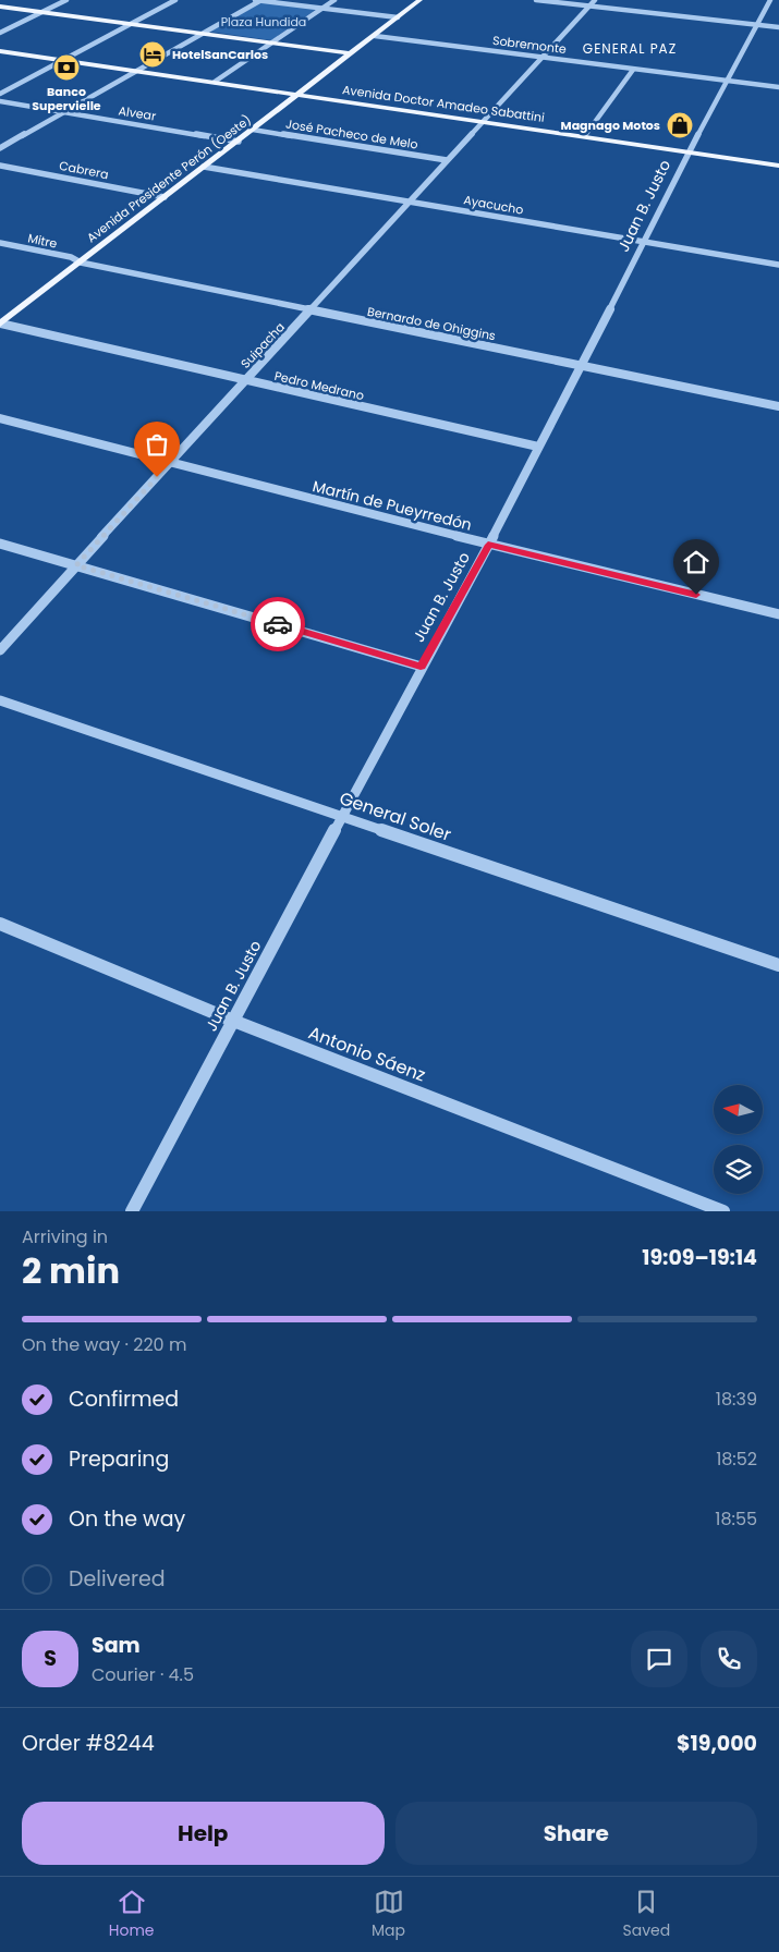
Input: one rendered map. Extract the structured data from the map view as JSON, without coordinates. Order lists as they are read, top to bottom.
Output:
{
  "streets": {
    "main road": ["Avenida Doctor Amadeo Sabattini", "Avenida Presidente Perón (Oeste)"],
    "street": [
      "Sobremonte",
      "Alvear",
      "José Pacheco de Melo",
      "Cabrera",
      "Ayacucho",
      "Juan B. Justo",
      "Mitre",
      "Bernardo de Ohiggins",
      "Suipacha",
      "Pedro Medrano",
      "Martín de Pueyrredón",
      "General Soler",
      "Antonio Sáenz"
    ]
  },
  "crossings": [
    ["Sobremonte", "Avenida Presidente Perón (Oeste)"],
    ["Sobremonte", "Juan B. Justo"],
    ["Sobremonte", "Suipacha"],
    ["Avenida Doctor Amadeo Sabattini", "Avenida Presidente Perón (Oeste)"],
    ["Avenida Doctor Amadeo Sabattini", "Juan B. Justo"],
    ["Avenida Doctor Amadeo Sabattini", "Suipacha"],
    ["Alvear", "Avenida Presidente Perón (Oeste)"],
    ["José Pacheco de Melo", "Avenida Presidente Perón (Oeste)"],
    ["José Pacheco de Melo", "Suipacha"],
    ["Cabrera", "Avenida Presidente Perón (Oeste)"],
    ["Avenida Presidente Perón (Oeste)", "Ayacucho"],
    ["Avenida Presidente Perón (Oeste)", "Mitre"],
    ["Avenida Presidente Perón (Oeste)", "Bernardo de Ohiggins"],
    ["Avenida Presidente Perón (Oeste)", "Pedro Medrano"],
    ["Ayacucho", "Juan B. Justo"],
    ["Ayacucho", "Suipacha"],
    ["Juan B. Justo", "Bernardo de Ohiggins"],
    ["Juan B. Justo", "Pedro Medrano"],
    ["Juan B. Justo", "Martín de Pueyrredón"],
    ["Juan B. Justo", "General Soler"],
    ["Juan B. Justo", "Antonio Sáenz"],
    ["Mitre", "Bernardo de Ohiggins"],
    ["Bernardo de Ohiggins", "Suipacha"],
    ["Suipacha", "Pedro Medrano"],
    ["Suipacha", "Martín de Pueyrredón"]
  ],
  "districts": ["GENERAL PAZ"],
  "parks": ["Plaza Hundida"],
  "places": {
    "hotel": ["HotelSanCarlos"],
    "bank": ["Banco Supervielle"],
    "shop": ["Magnago Motos"]
  },
  "north": "left",
  "page": {
    "heading": ["2 min", "Arriving in", "19:09–19:14"],
    "panel": [
      "Sam",
      "Courier · 4.5",
      "Order #8244",
      "$19,000"
    ],
    "bar": "On the way · 220 m",
    "list": [
      ["Confirmed", "18:39"],
      ["Preparing", "18:52"],
      ["On the way", "18:55"],
      "Delivered"
    ],
    "round": "S",
    "buttons": ["Help", "Share"],
    "tabs": ["Home", "Map", "Saved"]
  }
}
